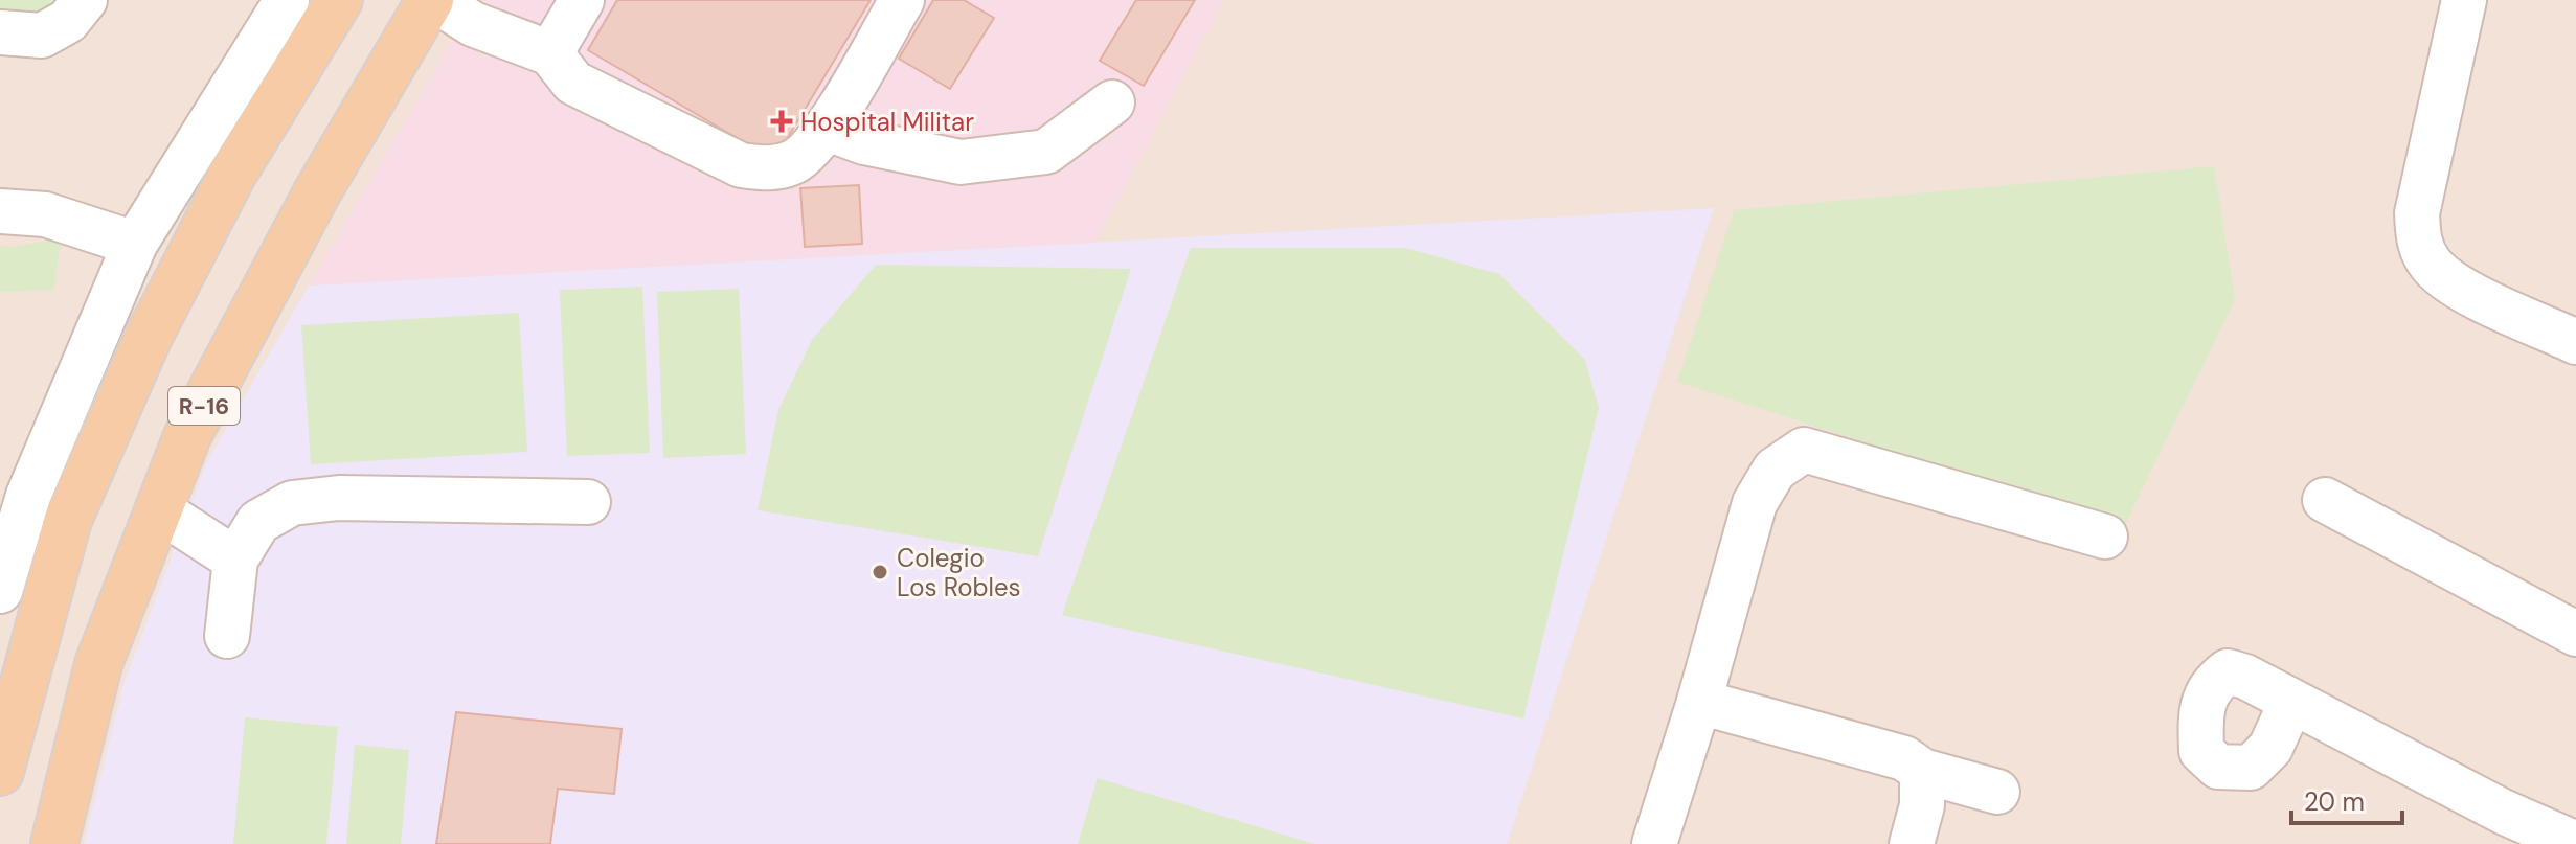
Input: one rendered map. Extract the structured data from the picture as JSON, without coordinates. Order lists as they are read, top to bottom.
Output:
{
  "streets": {
    "main road": ["R-16"]
  },
  "places": {
    "health": ["Hospital Militar"],
    "other": ["Colegio Los Robles"]
  },
  "scale_bar": "20 m"
}
